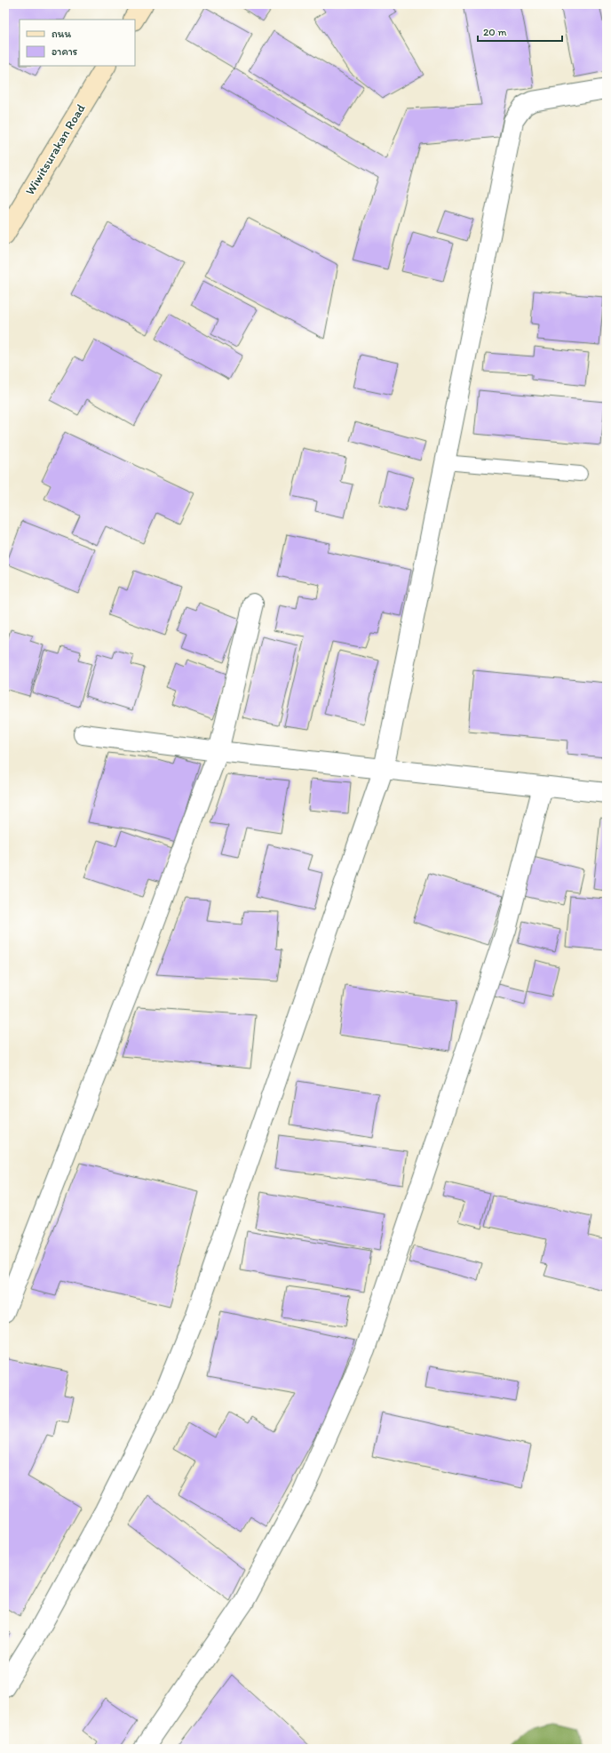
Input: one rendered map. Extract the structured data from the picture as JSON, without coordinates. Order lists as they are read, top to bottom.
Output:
{
  "streets": {
    "main road": ["Wiwitsurakan Road"]
  },
  "legend": ["ถนน", "อาคาร"],
  "scale_bar": "20 m"
}
